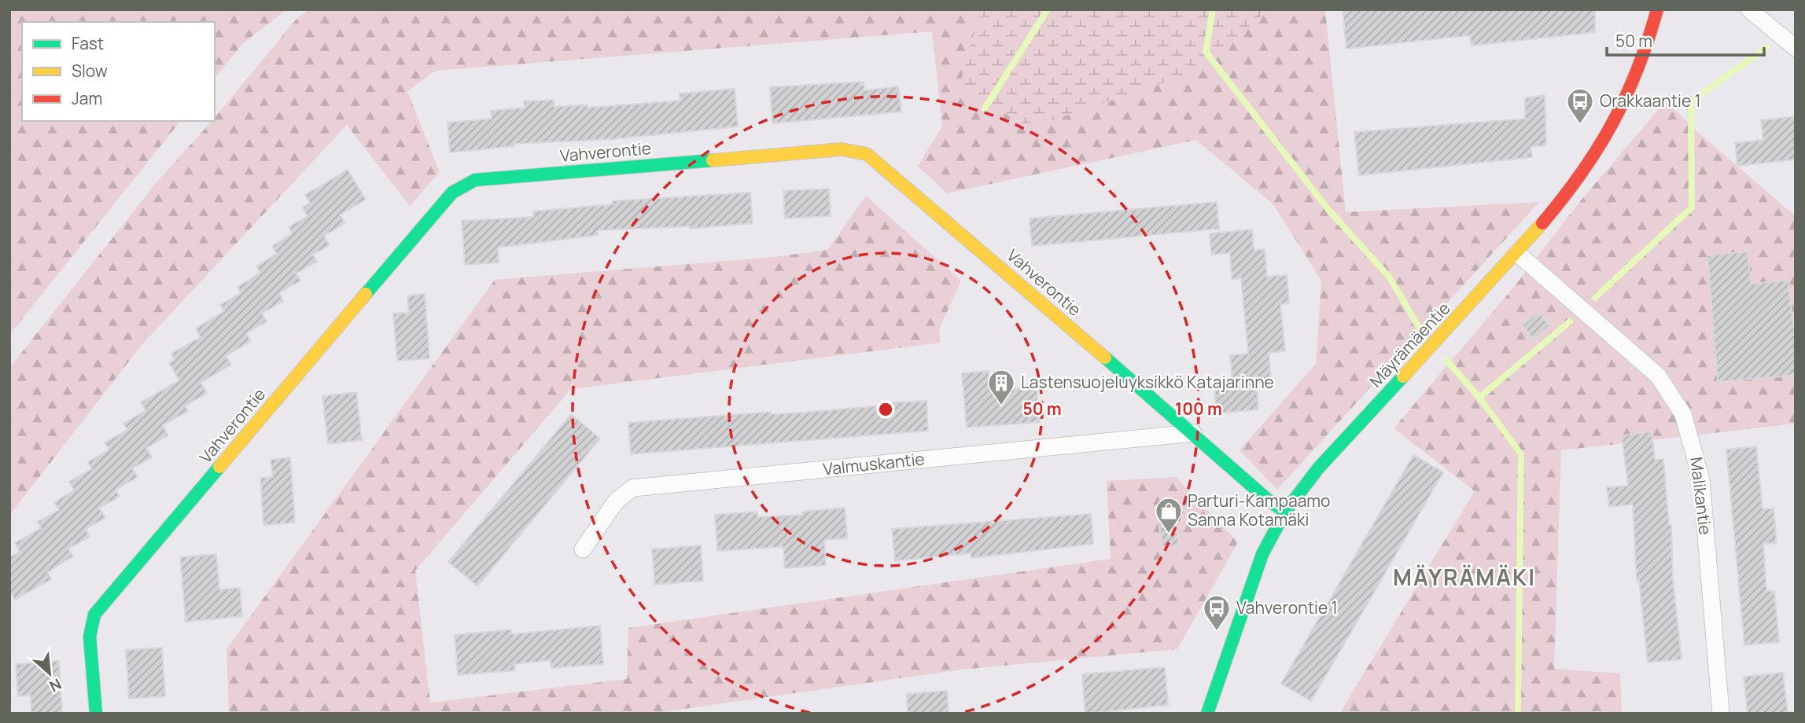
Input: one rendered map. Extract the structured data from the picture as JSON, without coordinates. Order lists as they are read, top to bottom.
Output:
{
  "streets": {
    "street": [
      "Vahverontie",
      "Mäyrämäentie",
      "Valmuskantie",
      "Malikantie"
    ]
  },
  "crossings": [
    ["Vahverontie", "Mäyrämäentie"],
    ["Vahverontie", "Valmuskantie"],
    ["Mäyrämäentie", "Malikantie"]
  ],
  "districts": ["MÄYRÄMÄKI"],
  "places": {
    "bus stop": ["Orakkaantie 1", "Vahverontie 1"],
    "building": ["Lastensuojeluyksikkö Katajarinne"],
    "shop": ["Parturi-Kampaamo Sanna Kotamäki"]
  },
  "legend": ["Fast", "Slow", "Jam"],
  "scale_bar": "50 m",
  "north": "bottom right",
  "rings": ["50 m", "100 m"]
}
